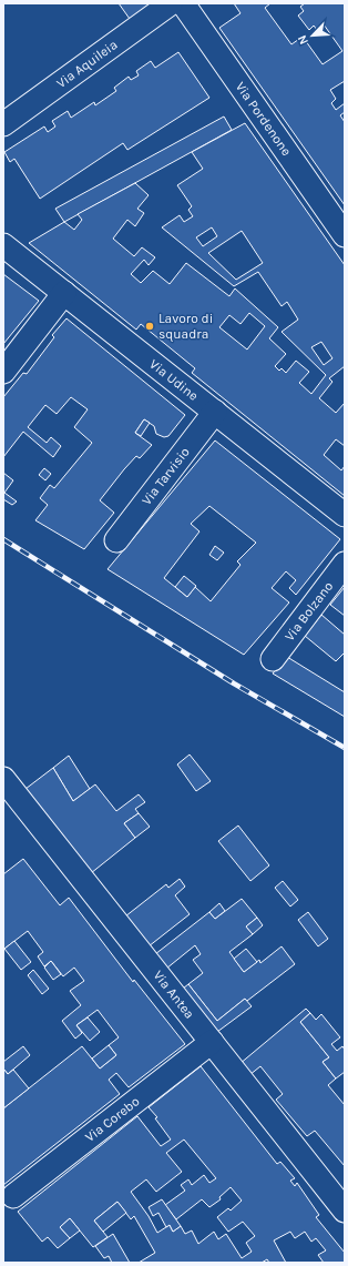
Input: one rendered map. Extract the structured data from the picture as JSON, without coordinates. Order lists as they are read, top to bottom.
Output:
{
  "streets": {
    "street": [
      "Via Aquileia",
      "Via Pordenone",
      "Via Udine",
      "Via Tarvisio",
      "Via Bolzano",
      "Via Antea",
      "Via Corebo"
    ]
  },
  "crossings": [
    ["Via Udine", "Via Tarvisio"],
    ["Via Antea", "Via Corebo"]
  ],
  "places": ["Lavoro di squadra"],
  "north": "bottom left"
}
